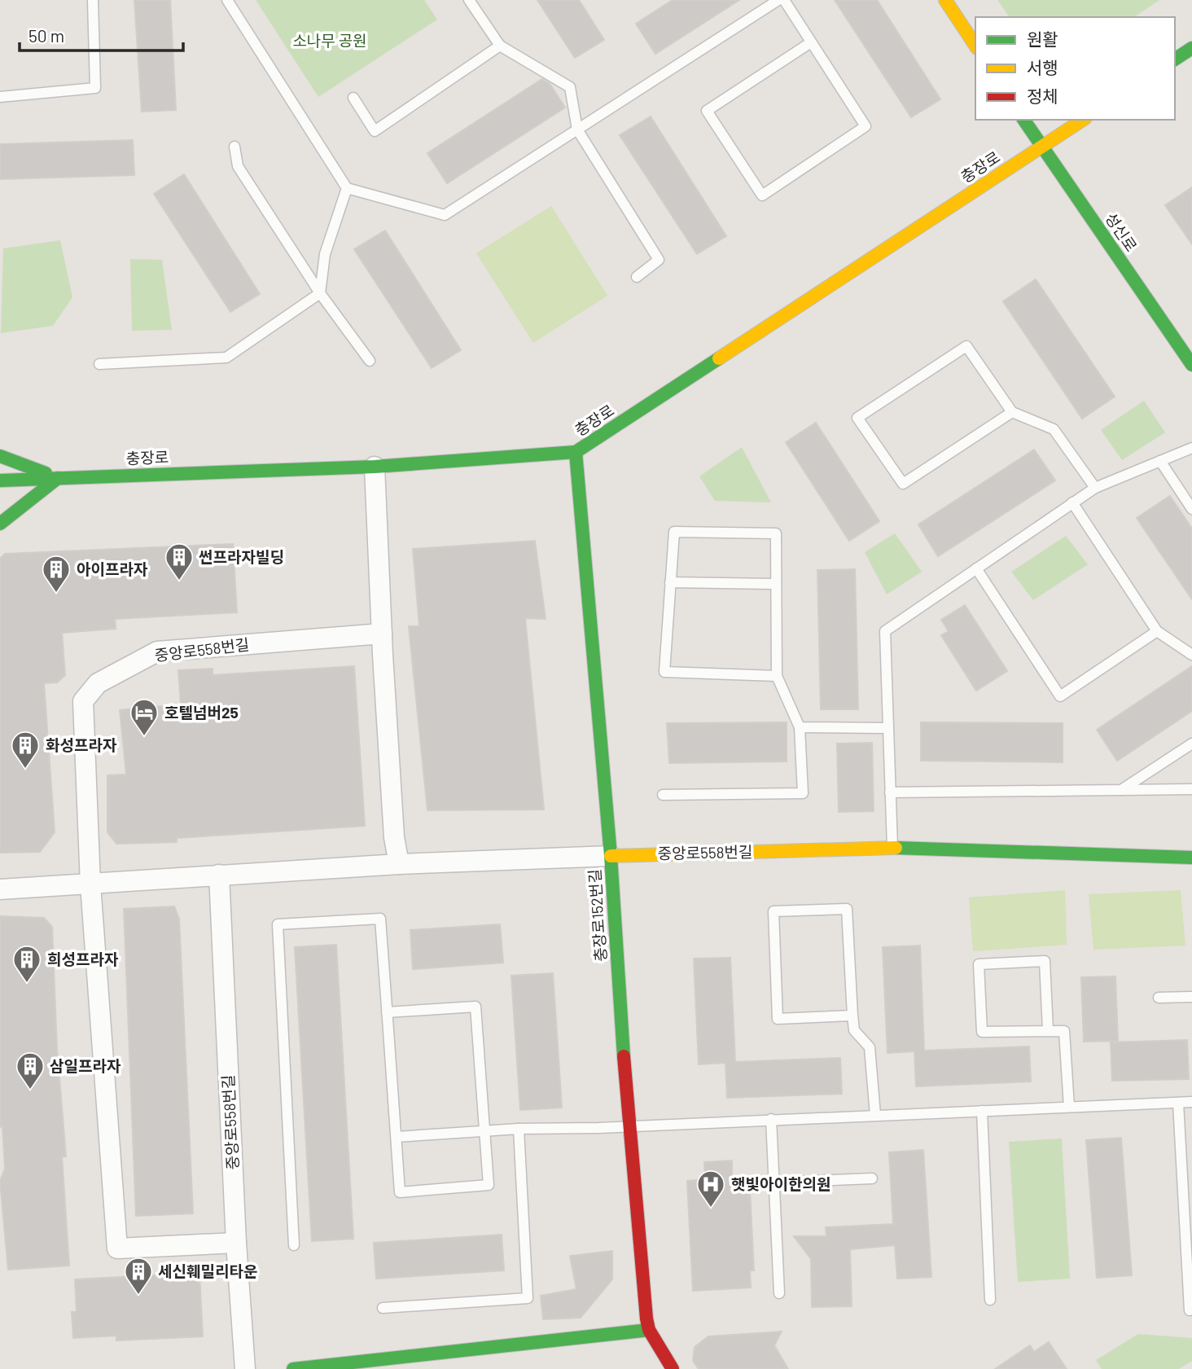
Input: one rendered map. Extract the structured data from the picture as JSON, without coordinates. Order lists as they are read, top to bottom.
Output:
{
  "streets": {
    "street": [
      "충장로",
      "성신로",
      "중앙로558번길",
      "충장로152번길"
    ]
  },
  "crossings": [
    ["충장로", "성신로"],
    ["충장로", "충장로152번길"],
    ["중앙로558번길", "충장로152번길"]
  ],
  "parks": ["소나무 공원"],
  "places": {
    "building": [
      "썬프라자빌딩",
      "아이프라자",
      "화성프라자",
      "희성프라자",
      "삼일프라자",
      "세신훼밀리타운"
    ],
    "hotel": ["호텔넘버25"],
    "hospital": ["햇빛아이한의원"]
  },
  "legend": ["원활", "서행", "정체"],
  "scale_bar": "50 m"
}
